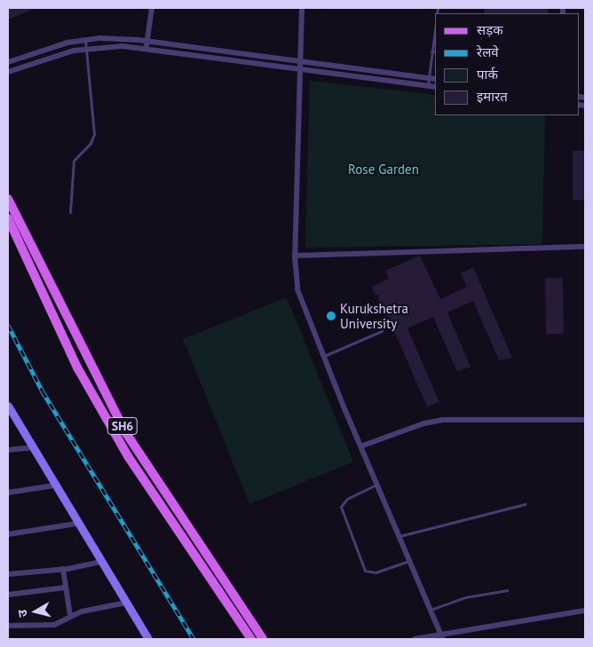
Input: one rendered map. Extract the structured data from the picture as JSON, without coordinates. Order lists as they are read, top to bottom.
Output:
{
  "streets": {
    "main road": ["SH6"]
  },
  "parks": ["Rose Garden"],
  "places": ["Kurukshetra University"],
  "legend": [
    "सड़क",
    "रेलवे",
    "पार्क",
    "इमारत"
  ],
  "north": "left"
}
